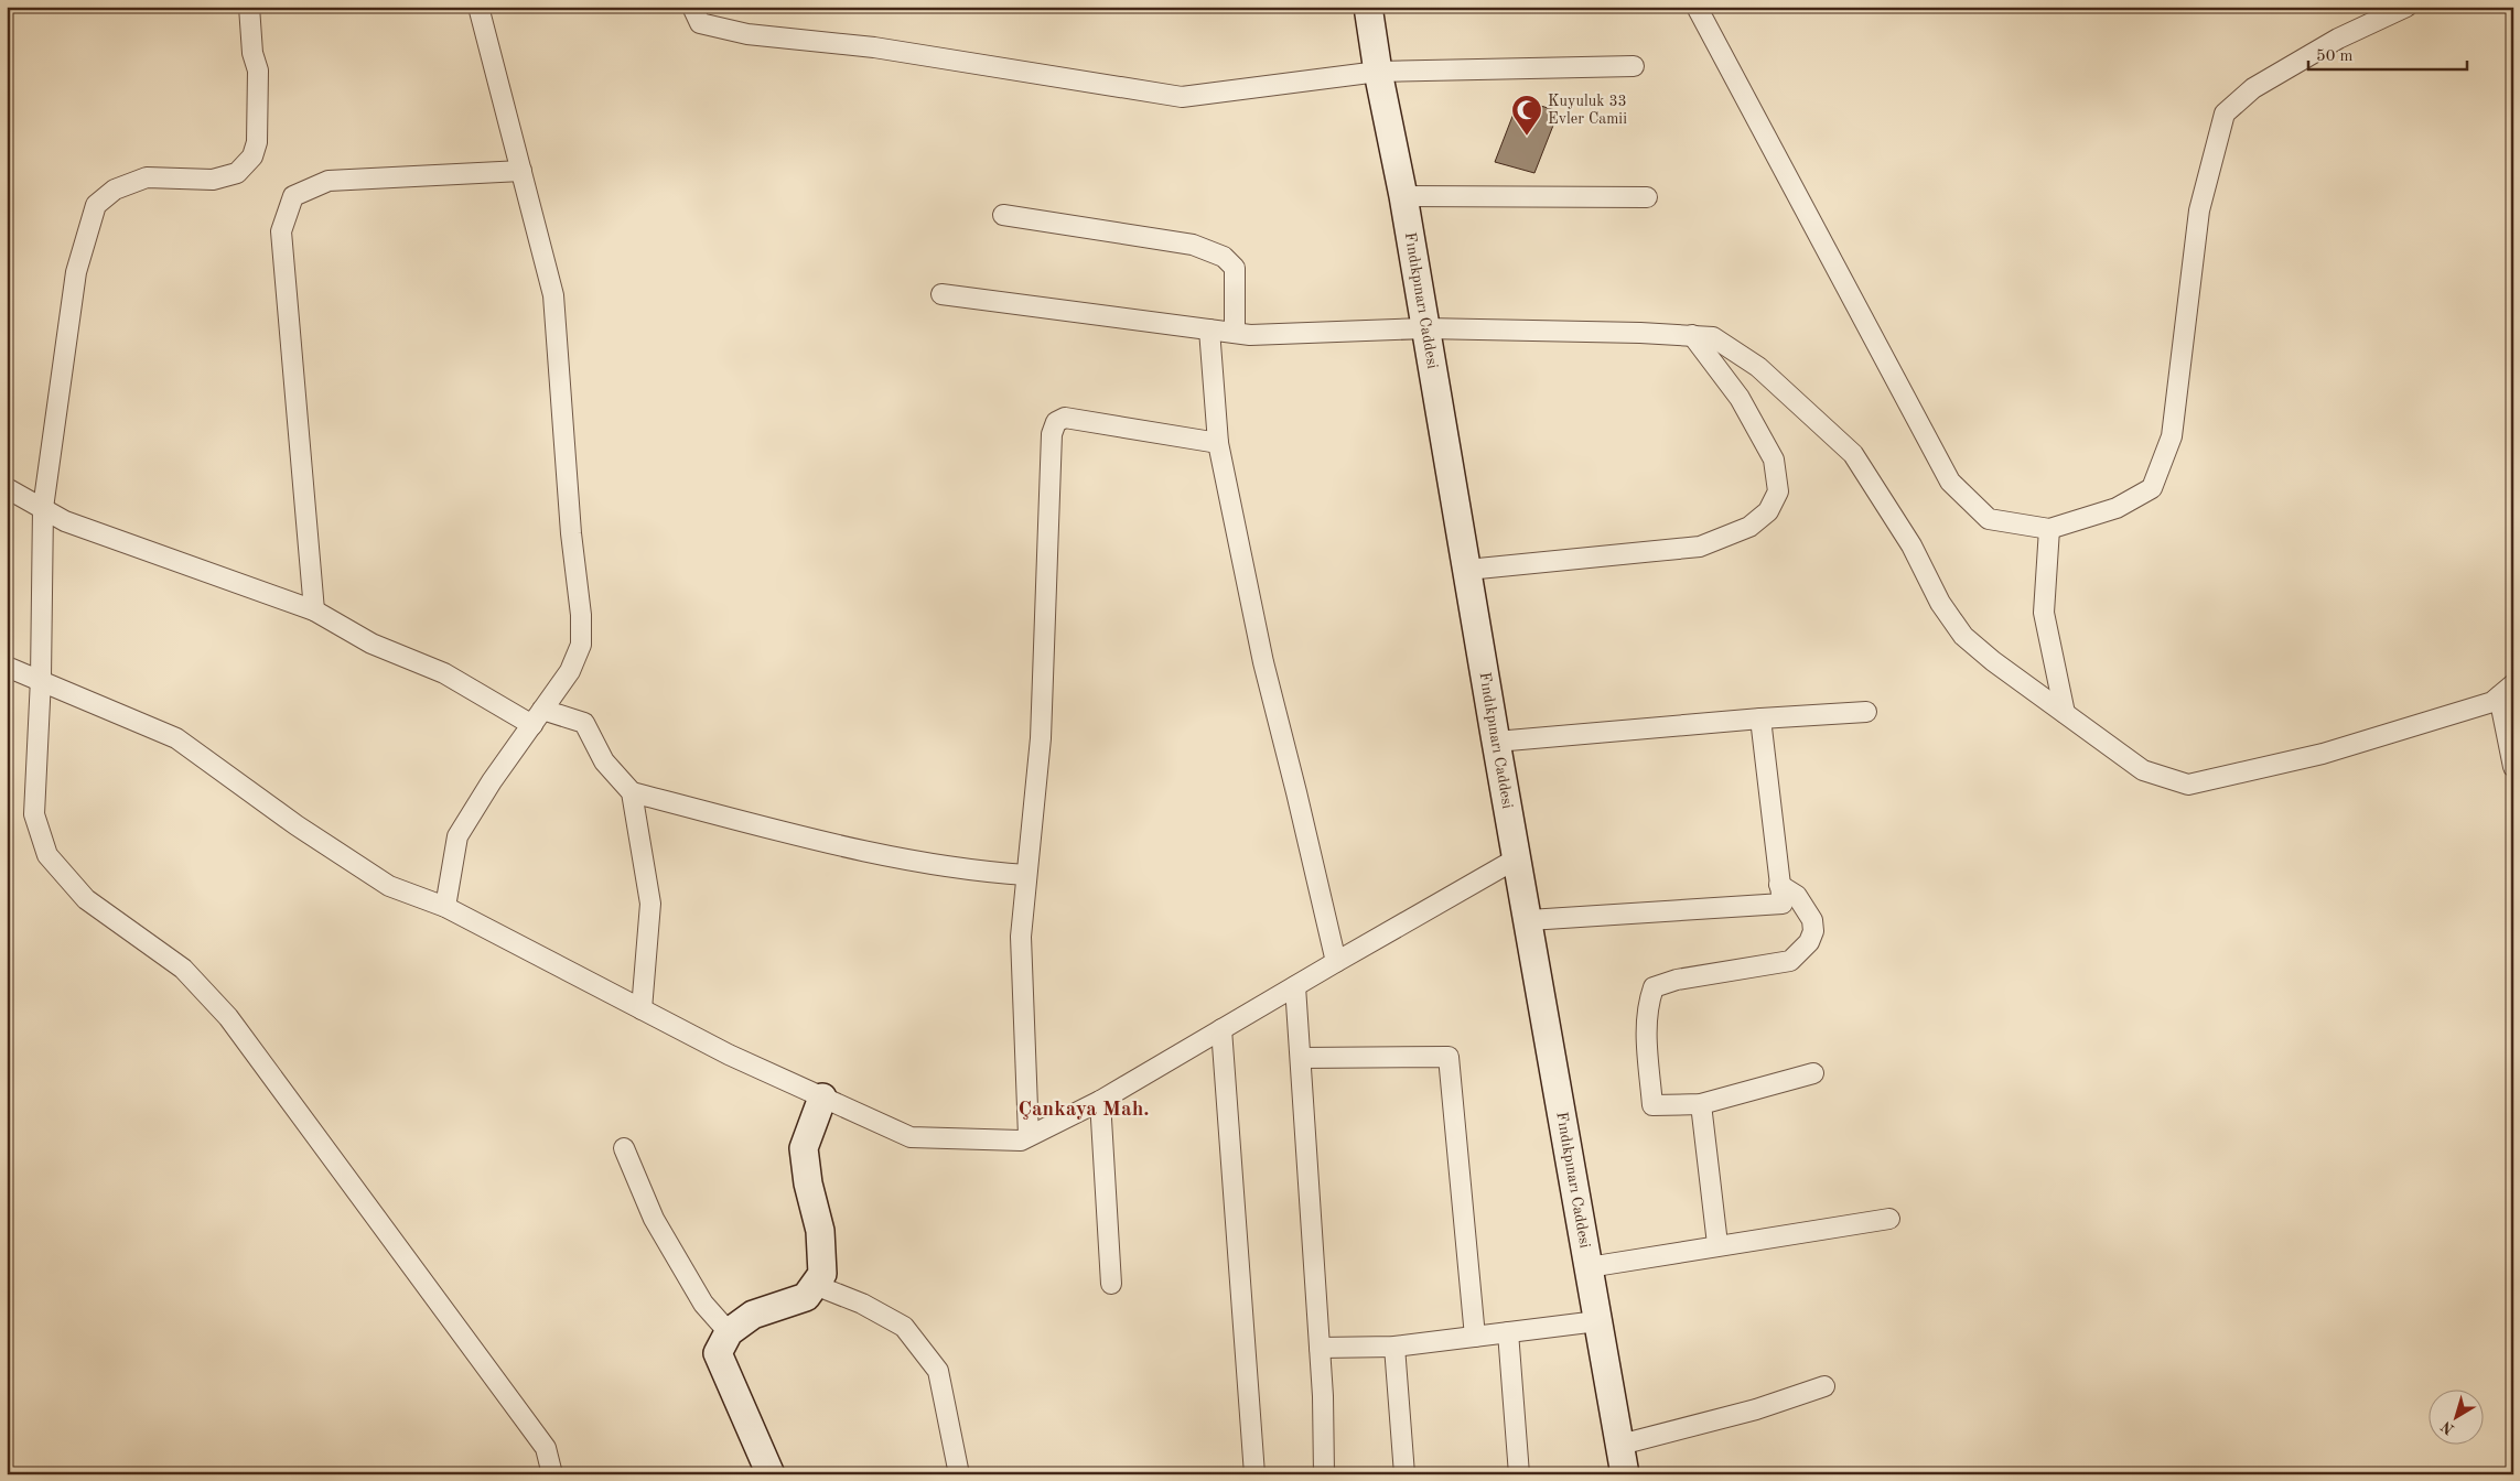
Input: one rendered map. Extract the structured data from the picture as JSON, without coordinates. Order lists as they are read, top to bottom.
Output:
{
  "streets": {
    "main road": ["Fındıkpınarı Caddesi"]
  },
  "districts": ["Çankaya Mah."],
  "places": {
    "mosque": ["Kuyuluk 33 Evler Camii"]
  },
  "scale_bar": "50 m",
  "north": "bottom left"
}
